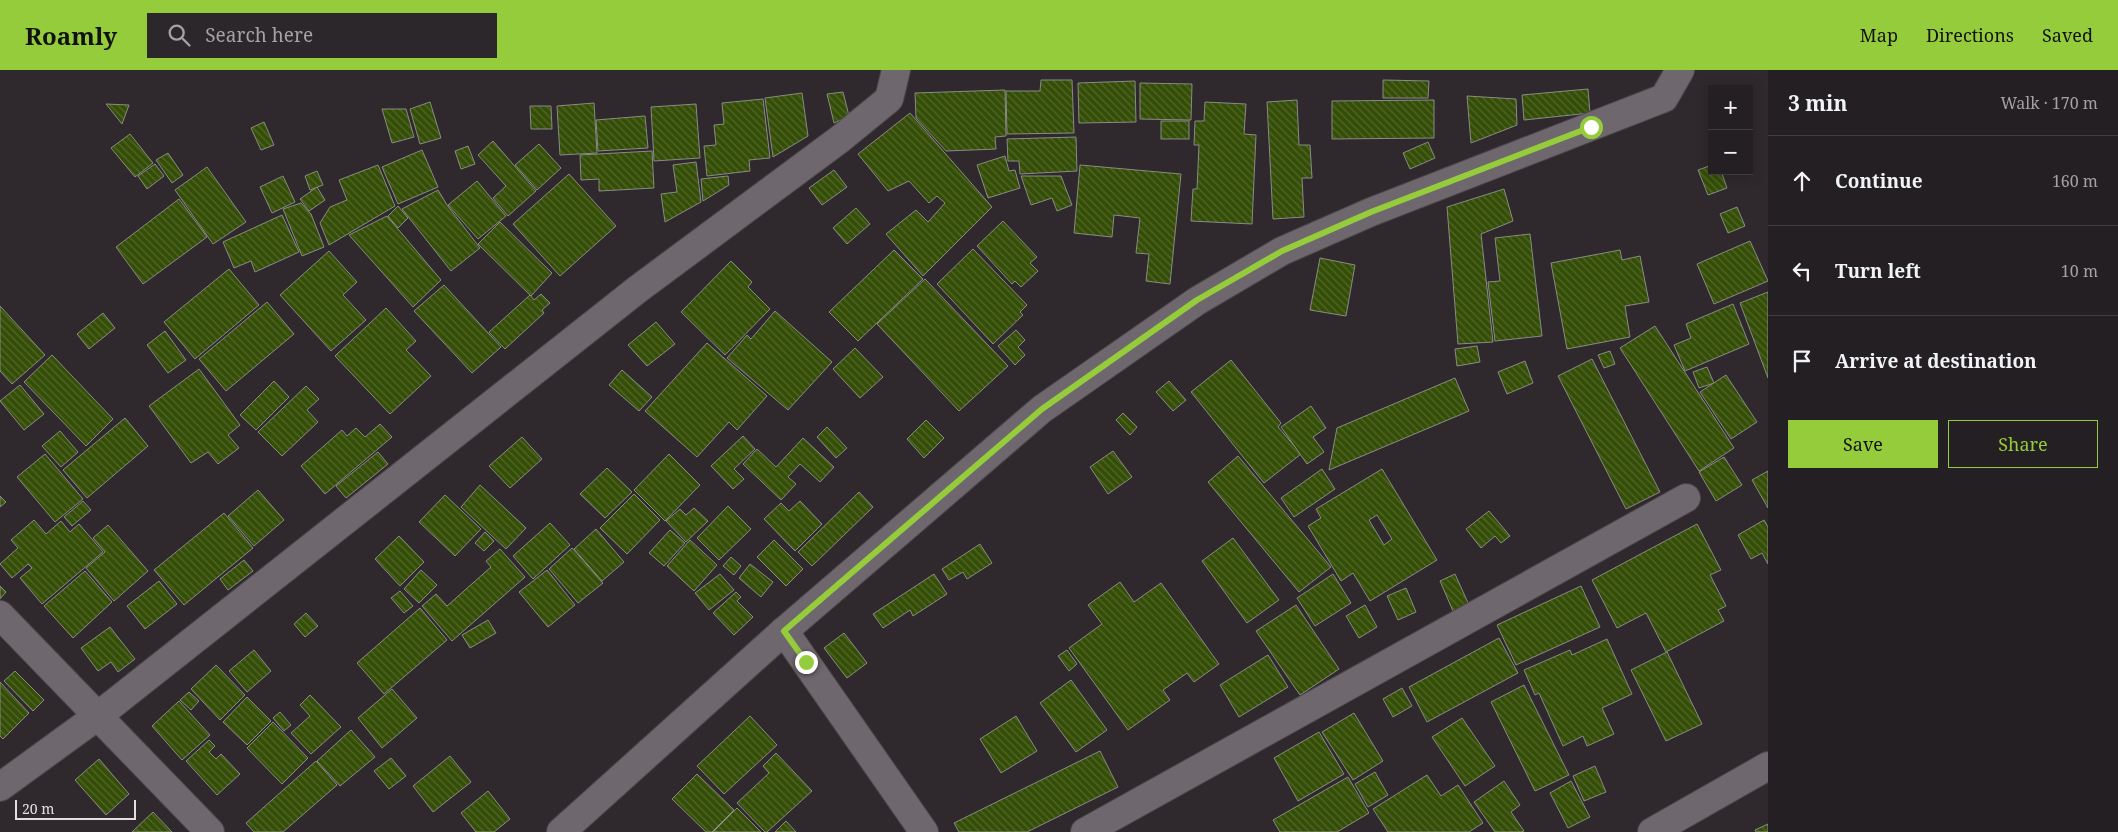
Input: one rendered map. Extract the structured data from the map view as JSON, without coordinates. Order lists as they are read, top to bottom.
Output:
{
  "scale_bar": "20 m",
  "page": {
    "header": "Roamly",
    "search": "Search here",
    "nav": ["Map", "Directions", "Saved"],
    "heading": ["3 min", "Walk · 170 m"],
    "map_buttons": ["+", "−"],
    "list": [
      ["Continue", "160 m"],
      ["Turn left", "10 m"],
      "Arrive at destination"
    ],
    "buttons": ["Save", "Share"],
    "scale": "20 m"
  }
}
